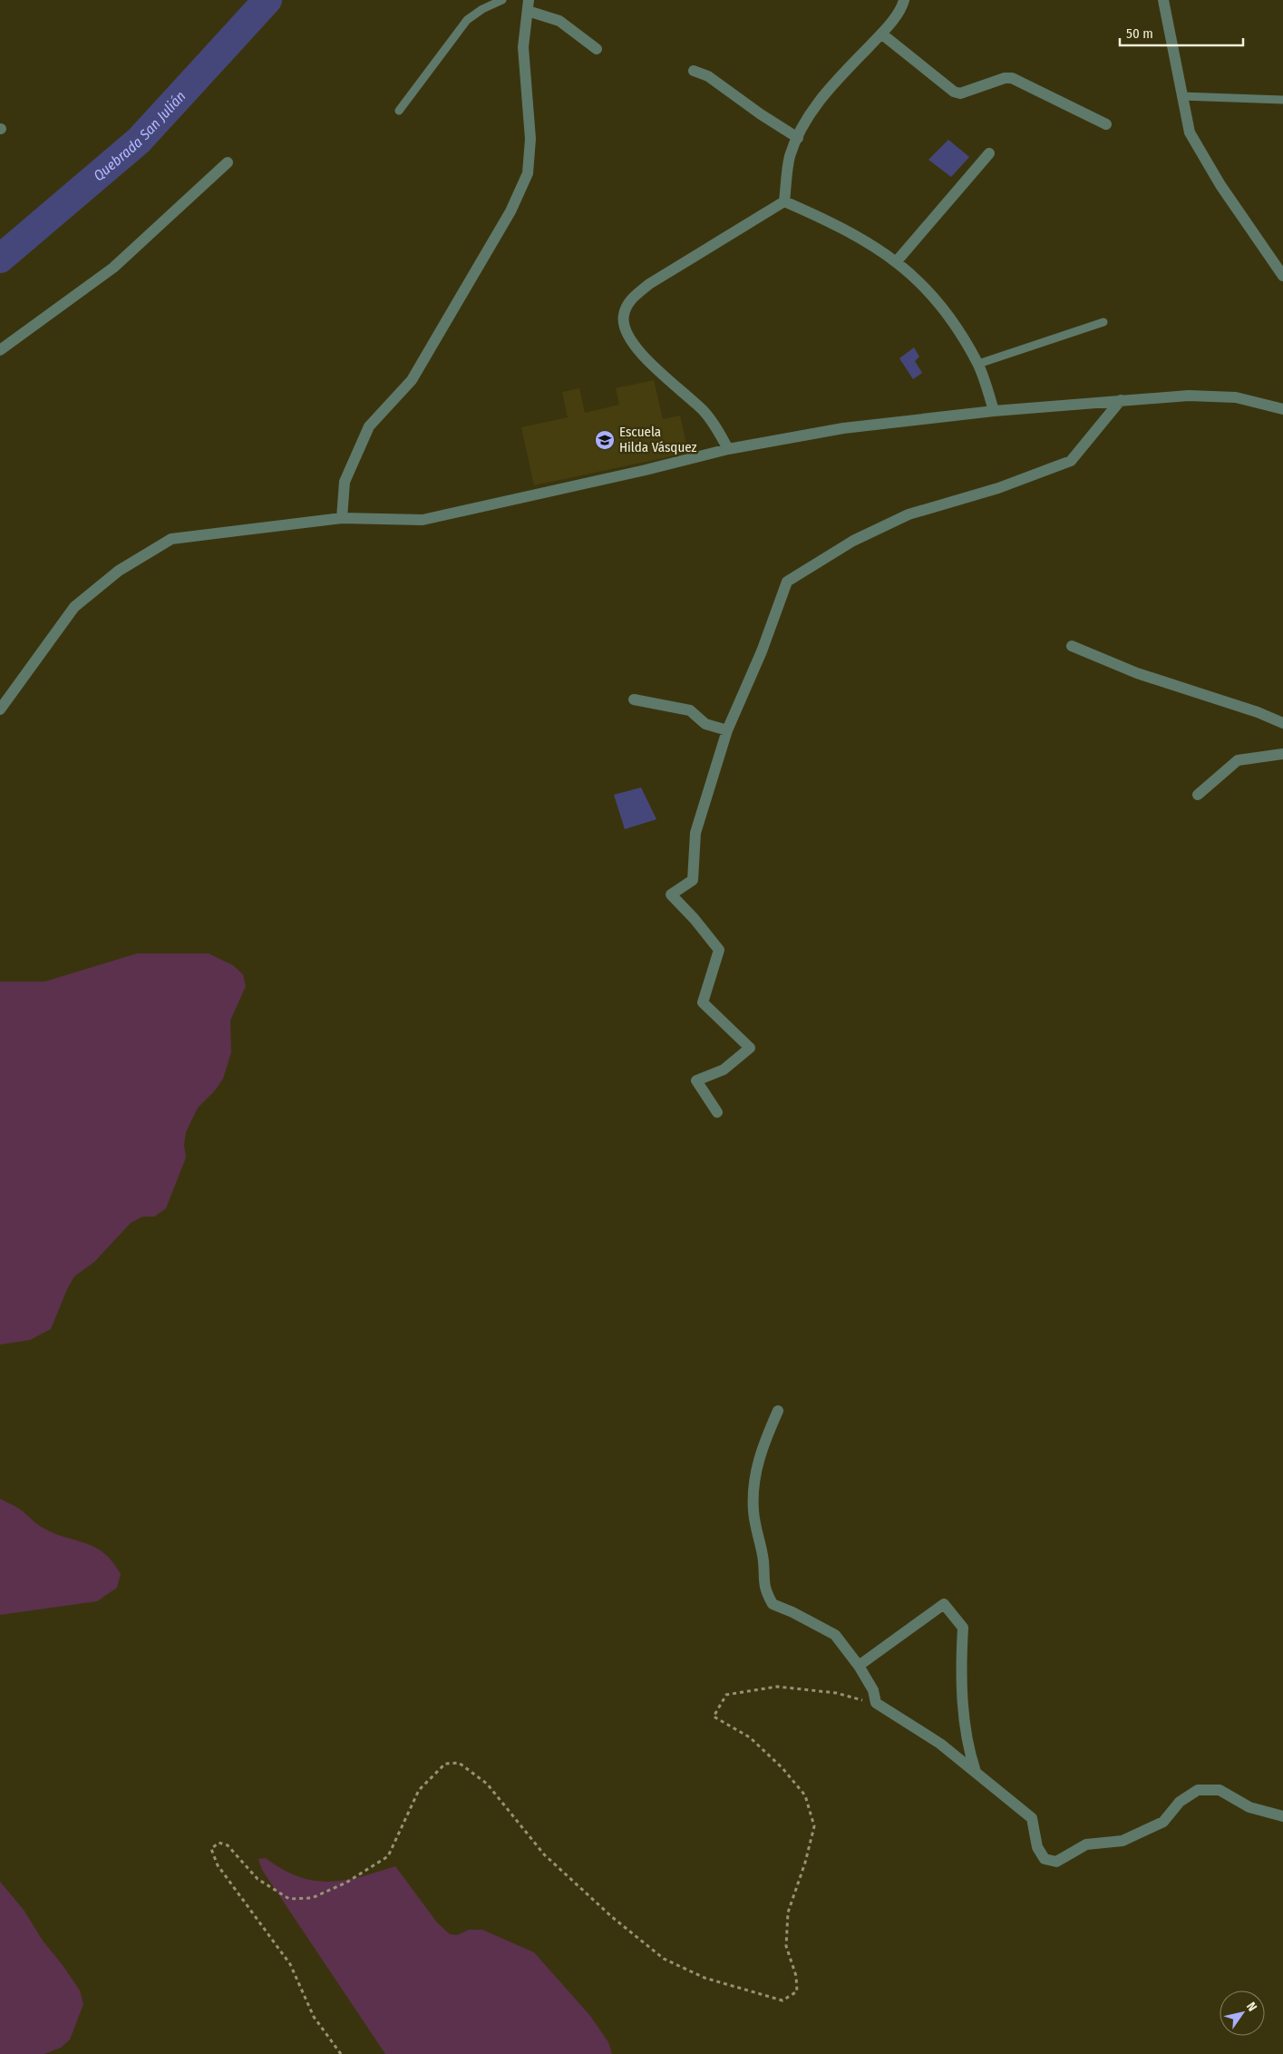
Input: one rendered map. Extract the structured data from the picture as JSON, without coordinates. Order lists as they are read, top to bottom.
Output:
{
  "water": ["Quebrada San Julián"],
  "places": {
    "school or university": ["Escuela Hilda Vásquez"]
  },
  "scale_bar": "50 m",
  "north": "top right"
}
